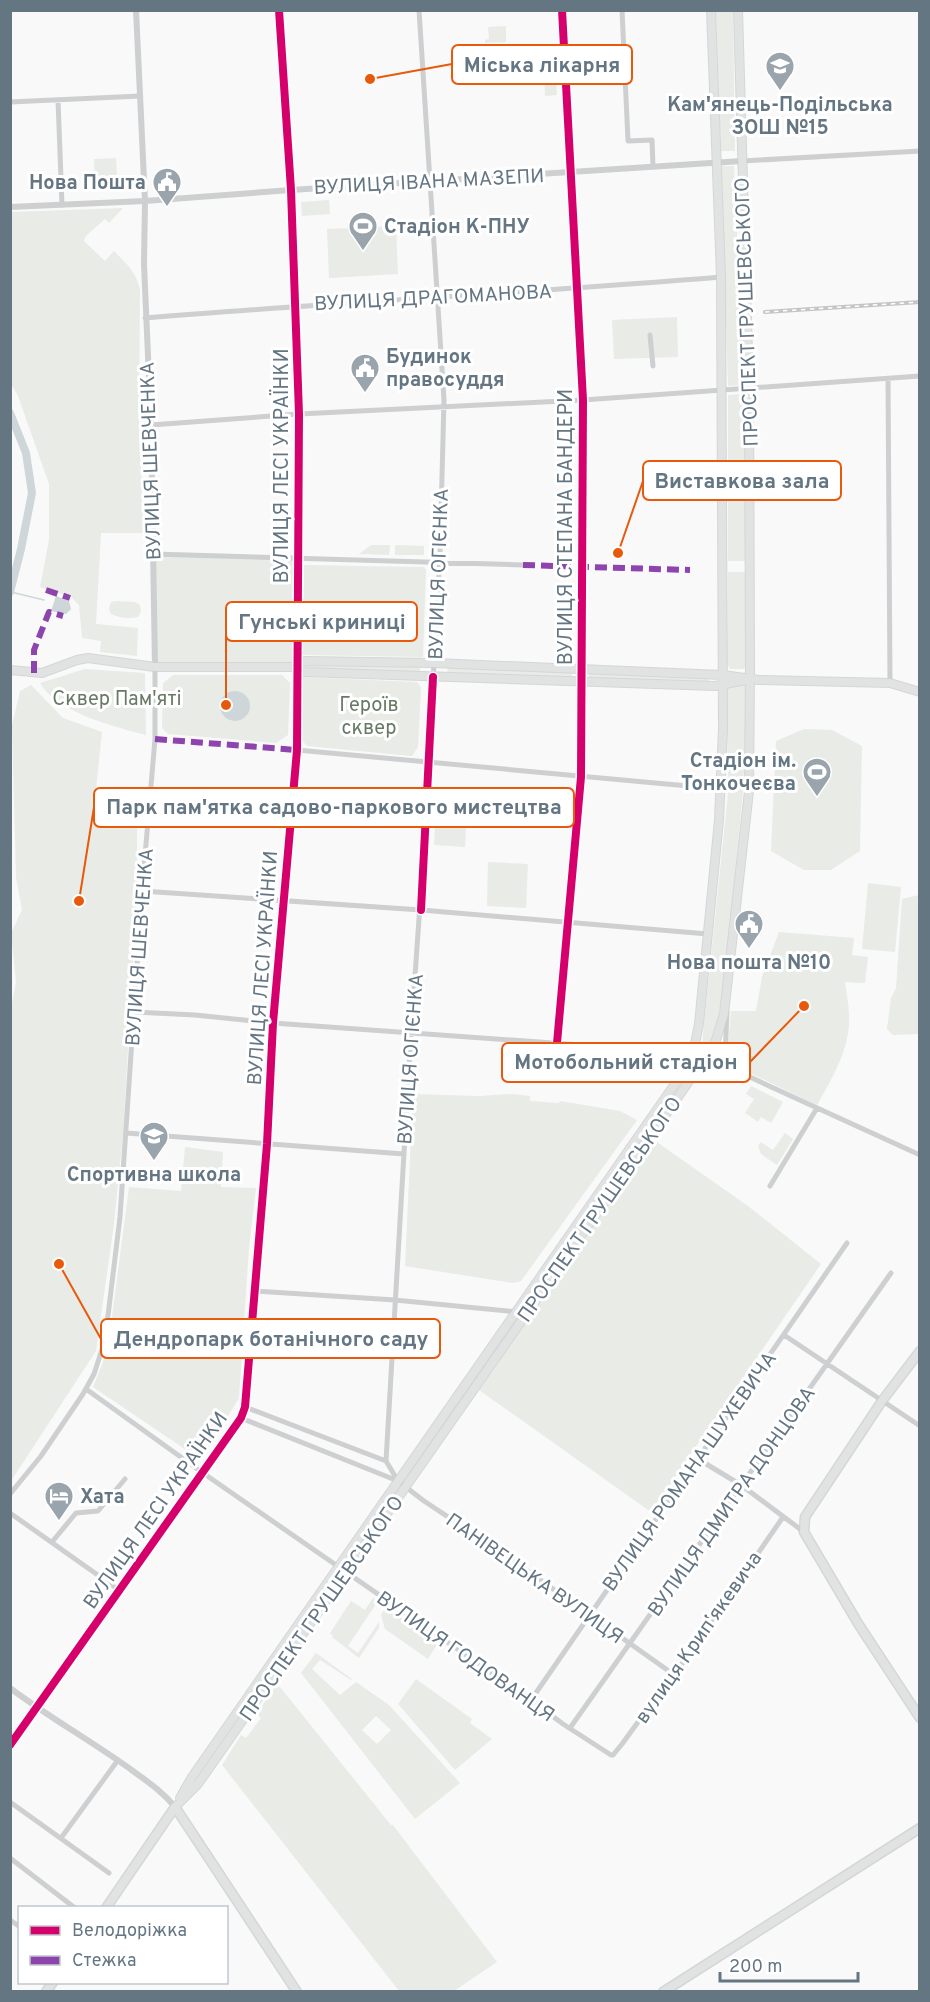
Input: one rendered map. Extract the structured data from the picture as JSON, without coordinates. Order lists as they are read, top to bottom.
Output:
{
  "streets": {
    "main road": ["ПРОСПЕКТ ГРУШЕВСЬКОГО"],
    "street": [
      "ВУЛИЦЯ ІВАНА МАЗЕПИ",
      "ВУЛИЦЯ ДРАГОМАНОВА",
      "ВУЛИЦЯ ШЕВЧЕНКА",
      "ВУЛИЦЯ ЛЕСІ УКРАЇНКИ",
      "ВУЛИЦЯ СТЕПАНА БАНДЕРИ",
      "ВУЛИЦЯ ОГІЄНКА",
      "ВУЛИЦЯ РОМАНА ШУХЕВИЧА",
      "ВУЛИЦЯ ДМИТРА ДОНЦОВА",
      "ПАНІВЕЦЬКА ВУЛИЦЯ",
      "вулиця Крипʼякевича",
      "ВУЛИЦЯ ГОДОВАНЦЯ"
    ]
  },
  "crossings": [
    ["ВУЛИЦЯ ІВАНА МАЗЕПИ", "ПРОСПЕКТ ГРУШЕВСЬКОГО"],
    ["ВУЛИЦЯ ІВАНА МАЗЕПИ", "ВУЛИЦЯ ШЕВЧЕНКА"],
    ["ВУЛИЦЯ ІВАНА МАЗЕПИ", "ВУЛИЦЯ ЛЕСІ УКРАЇНКИ"],
    ["ВУЛИЦЯ ІВАНА МАЗЕПИ", "ВУЛИЦЯ СТЕПАНА БАНДЕРИ"],
    ["ВУЛИЦЯ ІВАНА МАЗЕПИ", "ВУЛИЦЯ ОГІЄНКА"],
    ["ВУЛИЦЯ ДРАГОМАНОВА", "ПРОСПЕКТ ГРУШЕВСЬКОГО"],
    ["ВУЛИЦЯ ДРАГОМАНОВА", "ВУЛИЦЯ ШЕВЧЕНКА"],
    ["ВУЛИЦЯ ДРАГОМАНОВА", "ВУЛИЦЯ ЛЕСІ УКРАЇНКИ"],
    ["ВУЛИЦЯ ДРАГОМАНОВА", "ВУЛИЦЯ СТЕПАНА БАНДЕРИ"],
    ["ВУЛИЦЯ ДРАГОМАНОВА", "ВУЛИЦЯ ОГІЄНКА"],
    ["ПРОСПЕКТ ГРУШЕВСЬКОГО", "ПАНІВЕЦЬКА ВУЛИЦЯ"],
    ["ПРОСПЕКТ ГРУШЕВСЬКОГО", "ВУЛИЦЯ ГОДОВАНЦЯ"],
    ["ВУЛИЦЯ ШЕВЧЕНКА", "ВУЛИЦЯ ГОДОВАНЦЯ"],
    ["ВУЛИЦЯ ЛЕСІ УКРАЇНКИ", "ПАНІВЕЦЬКА ВУЛИЦЯ"],
    ["ВУЛИЦЯ ЛЕСІ УКРАЇНКИ", "ВУЛИЦЯ ГОДОВАНЦЯ"],
    ["ВУЛИЦЯ ОГІЄНКА", "ПАНІВЕЦЬКА ВУЛИЦЯ"],
    ["ВУЛИЦЯ РОМАНА ШУХЕВИЧА", "ПАНІВЕЦЬКА ВУЛИЦЯ"],
    ["ВУЛИЦЯ РОМАНА ШУХЕВИЧА", "ВУЛИЦЯ ГОДОВАНЦЯ"],
    ["ВУЛИЦЯ ДМИТРА ДОНЦОВА", "ПАНІВЕЦЬКА ВУЛИЦЯ"],
    ["ВУЛИЦЯ ДМИТРА ДОНЦОВА", "ВУЛИЦЯ ГОДОВАНЦЯ"],
    ["ПАНІВЕЦЬКА ВУЛИЦЯ", "вулиця Крипʼякевича"],
    ["вулиця Крипʼякевича", "ВУЛИЦЯ ГОДОВАНЦЯ"]
  ],
  "parks": ["Сквер Пам'яті", "Героїв сквер"],
  "places": {
    "other": [
      "Міська лікарня",
      "Виставкова зала",
      "Гунські криниці",
      "Парк пам'ятка садово-паркового мистецтва",
      "Мотобольний стадіон",
      "Дендропарк ботанічного саду"
    ],
    "school or university": ["Кам'янець-Подільська ЗОШ №15", "Спортивна школа"],
    "public building": ["Нова Пошта", "Будинок правосуддя", "Нова пошта №10"],
    "sports": ["Стадіон К-ПНУ", "Стадіон ім. Тонкочеєва"],
    "hotel": ["Хата"]
  },
  "legend": ["Велодоріжка", "Стежка"],
  "scale_bar": "200 m"
}
